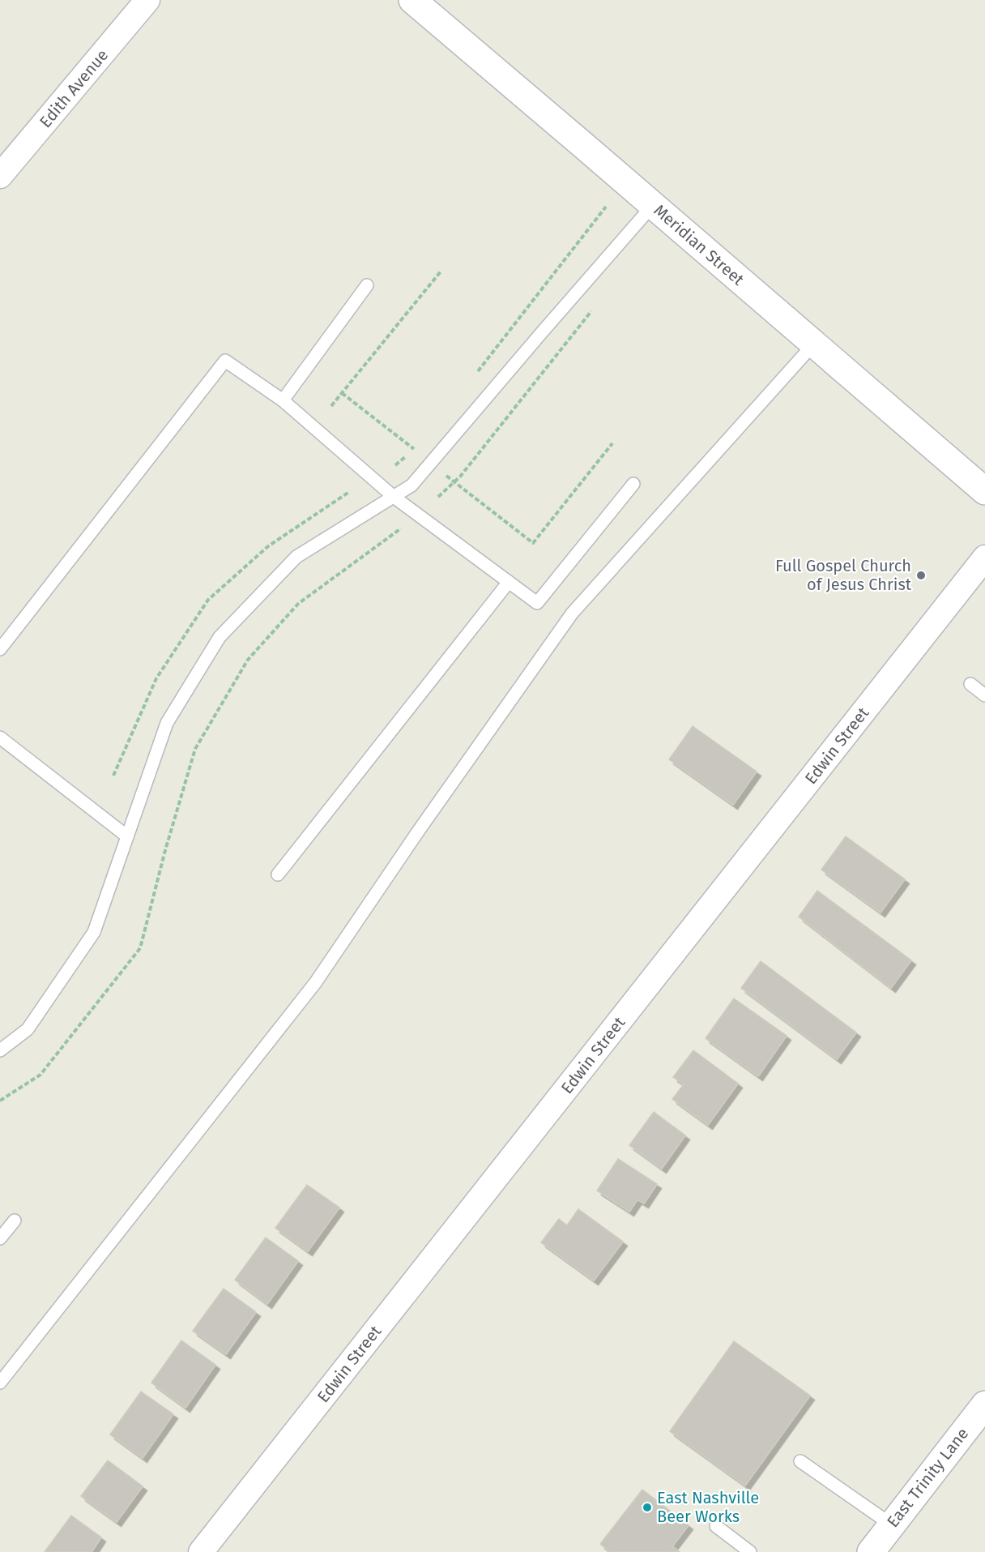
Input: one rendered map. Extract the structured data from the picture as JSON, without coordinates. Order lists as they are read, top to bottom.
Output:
{
  "streets": {
    "street": [
      "Edith Avenue",
      "Meridian Street",
      "Edwin Street",
      "East Trinity Lane"
    ]
  },
  "places": ["Full Gospel Church of Jesus Christ", "East Nashville Beer Works"]
}
